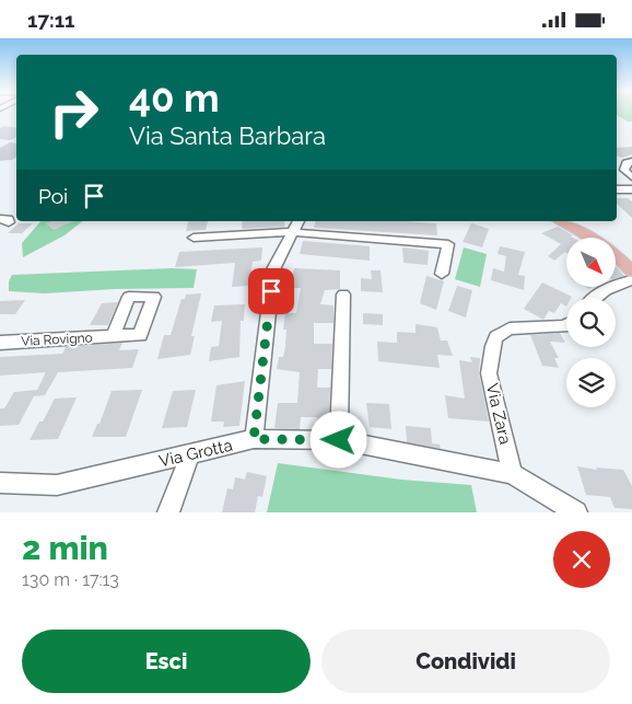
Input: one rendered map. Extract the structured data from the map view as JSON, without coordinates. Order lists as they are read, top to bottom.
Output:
{
  "streets": {
    "street": ["Via Rovigno", "Via Zara", "Via Grotta"]
  },
  "crossings": [
    ["Via Zara", "Via Grotta"]
  ],
  "north": "bottom right",
  "page": {
    "status": "17:11",
    "turn": ["40 m", "Via Santa Barbara"],
    "then": "Poi",
    "heading": ["2 min", "130 m · 17:13"],
    "buttons": ["Esci", "Condividi"]
  }
}
